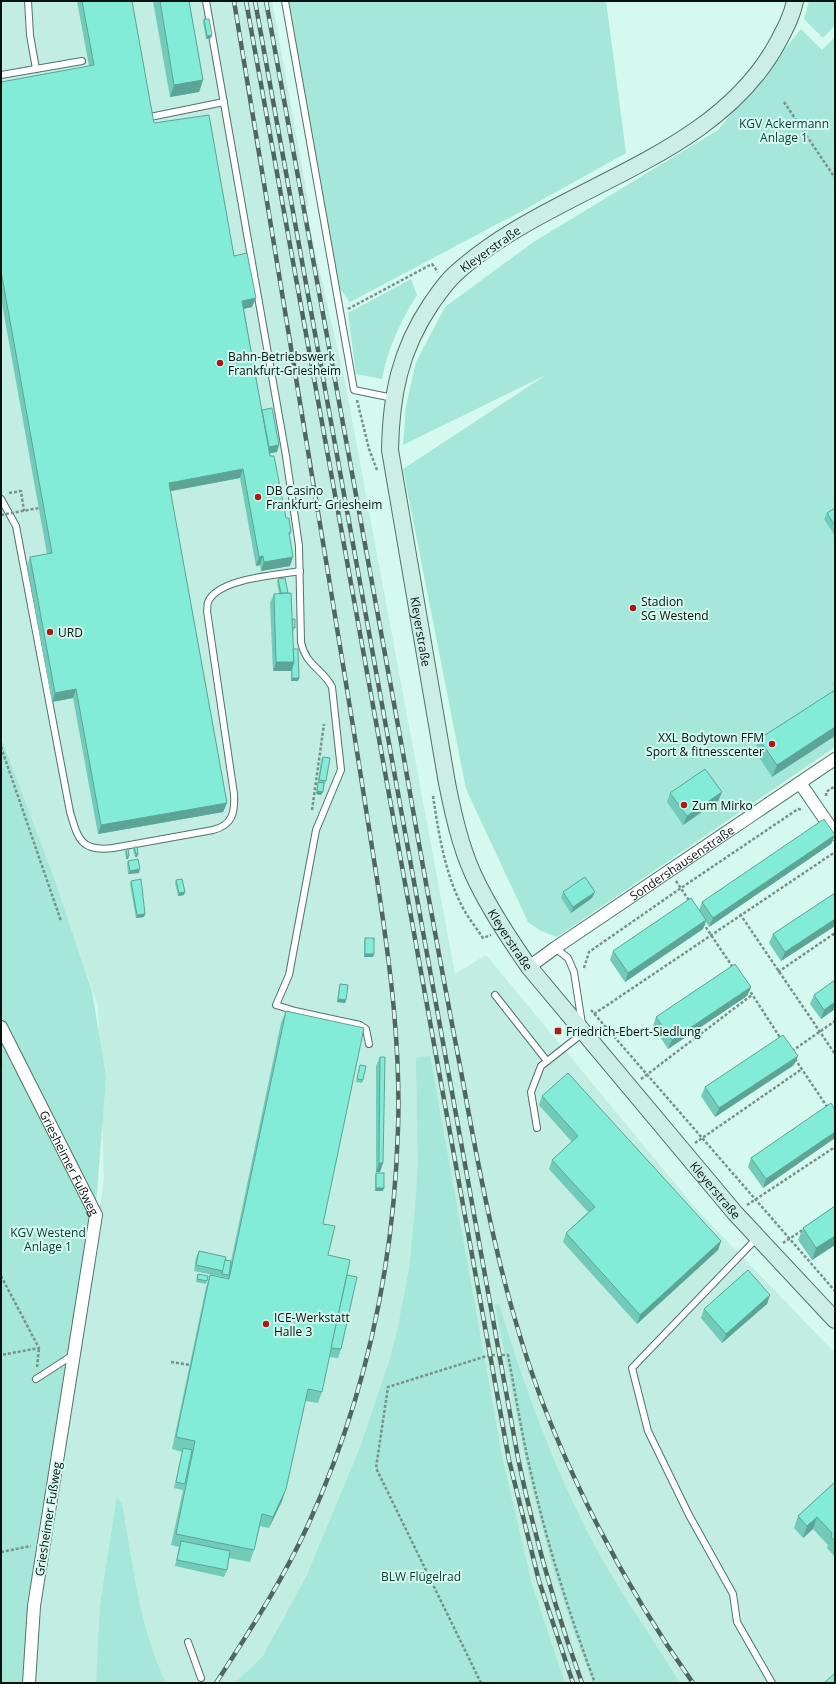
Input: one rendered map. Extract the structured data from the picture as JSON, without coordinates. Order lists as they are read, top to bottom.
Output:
{
  "streets": {
    "street": ["Kleyerstraße", "Sondershausenstraße", "Griesheimer Fußweg"]
  },
  "crossings": [
    ["Kleyerstraße", "Sondershausenstraße"]
  ],
  "parks": ["KGV Ackermann Anlage 1", "KGV Westend Anlage 1", "BLW Flügelrad"],
  "places": {
    "other": [
      "Bahn-Betriebswerk Frankfurt-Griesheim",
      "DB Casino Frankfurt- Griesheim",
      "Stadion SG Westend",
      "URD",
      "XXL Bodytown FFM Sport & fitnesscenter",
      "Zum Mirko",
      "ICE-Werkstatt Halle 3"
    ],
    "transit": ["Friedrich-Ebert-Siedlung"]
  }
}
